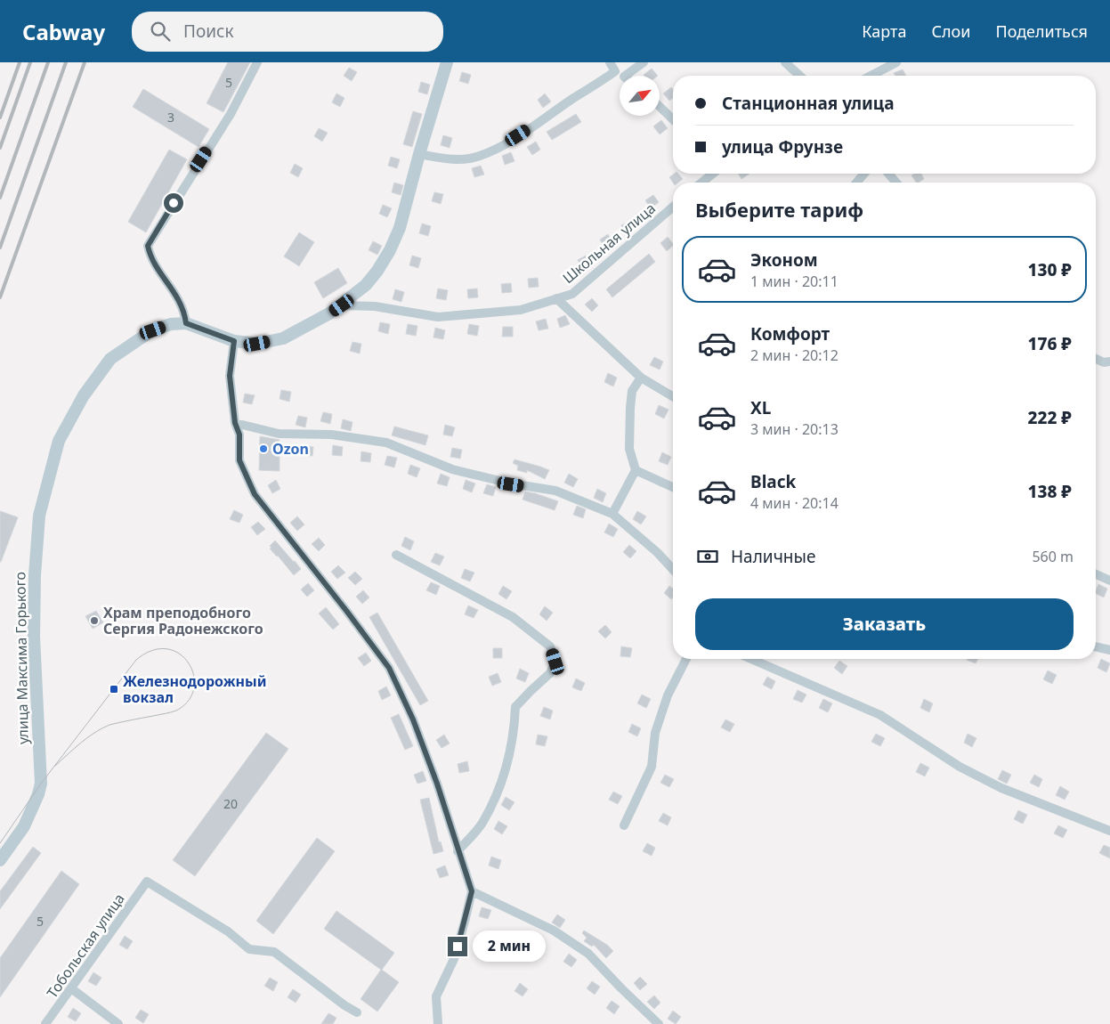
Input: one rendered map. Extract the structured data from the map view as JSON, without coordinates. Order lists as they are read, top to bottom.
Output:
{
  "streets": {
    "street": ["Школьная улица", "улица Максима Горького", "Тобольская улица"]
  },
  "crossings": [
    ["Школьная улица", "улица Максима Горького"]
  ],
  "places": {
    "other": ["Ozon", "Храм преподобного Сергия Радонежского"],
    "transit": ["Железнодорожный вокзал"]
  },
  "house_numbers": [
    "5",
    "3",
    "20",
    "5"
  ],
  "north": "top right",
  "page": {
    "header": "Cabway",
    "search": "Поиск",
    "nav": ["Карта", "Слои", "Поделиться"],
    "banner": ["Станционная улица", "улица Фрунзе"],
    "heading": "Выберите тариф",
    "list": [
      {
        "name": "Эконом",
        "note": "1 мин · 20:11",
        "value": "130 ₽"
      },
      {
        "name": "Комфорт",
        "note": "2 мин · 20:12",
        "value": "176 ₽"
      },
      {
        "name": "XL",
        "note": "3 мин · 20:13",
        "value": "222 ₽"
      },
      {
        "name": "Black",
        "note": "4 мин · 20:14",
        "value": "138 ₽"
      }
    ],
    "pay": ["Наличные", "560 m"],
    "buttons": "Заказать",
    "bubble": "2 мин"
  }
}
